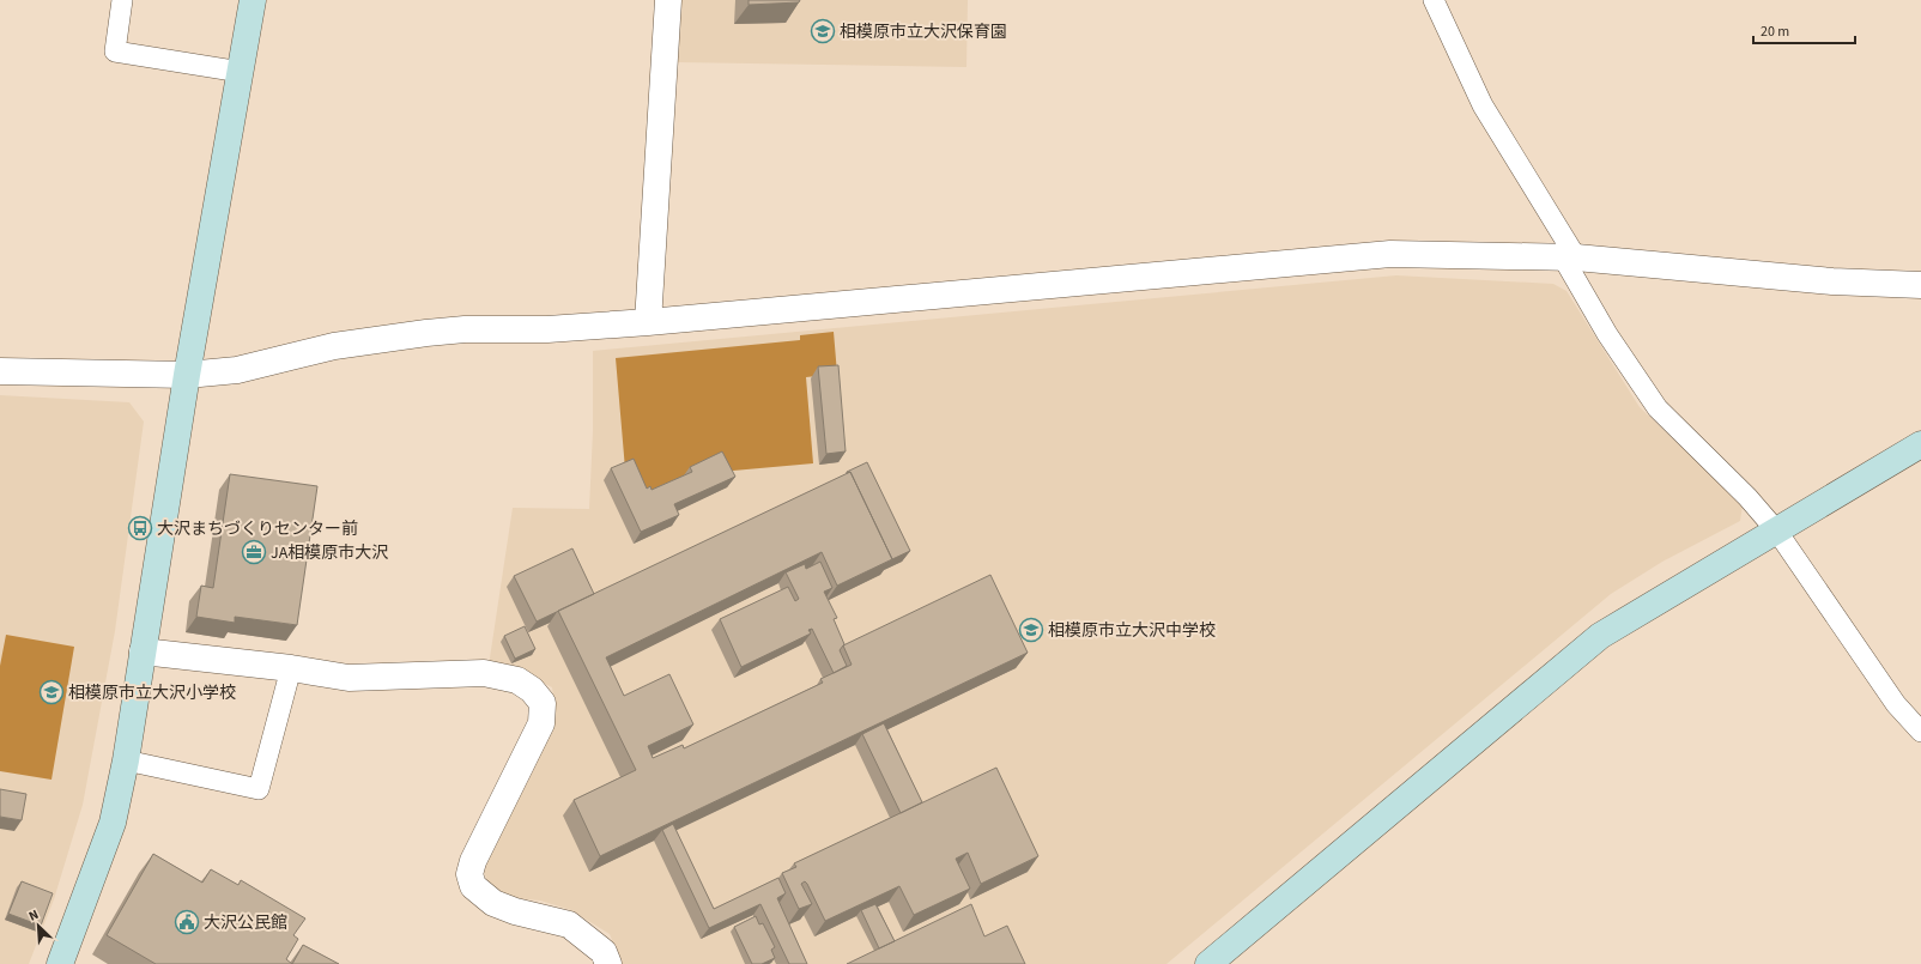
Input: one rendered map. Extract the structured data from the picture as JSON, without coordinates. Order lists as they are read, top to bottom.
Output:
{
  "places": {
    "school or university": ["相模原市立大沢保育園", "相模原市立大沢中学校", "相模原市立大沢小学校"],
    "bus stop": ["大沢まちづくりセンター前"],
    "office": ["JA相模原市大沢"],
    "public building": ["大沢公民館"]
  },
  "scale_bar": "20 m",
  "north": "top left"
}
